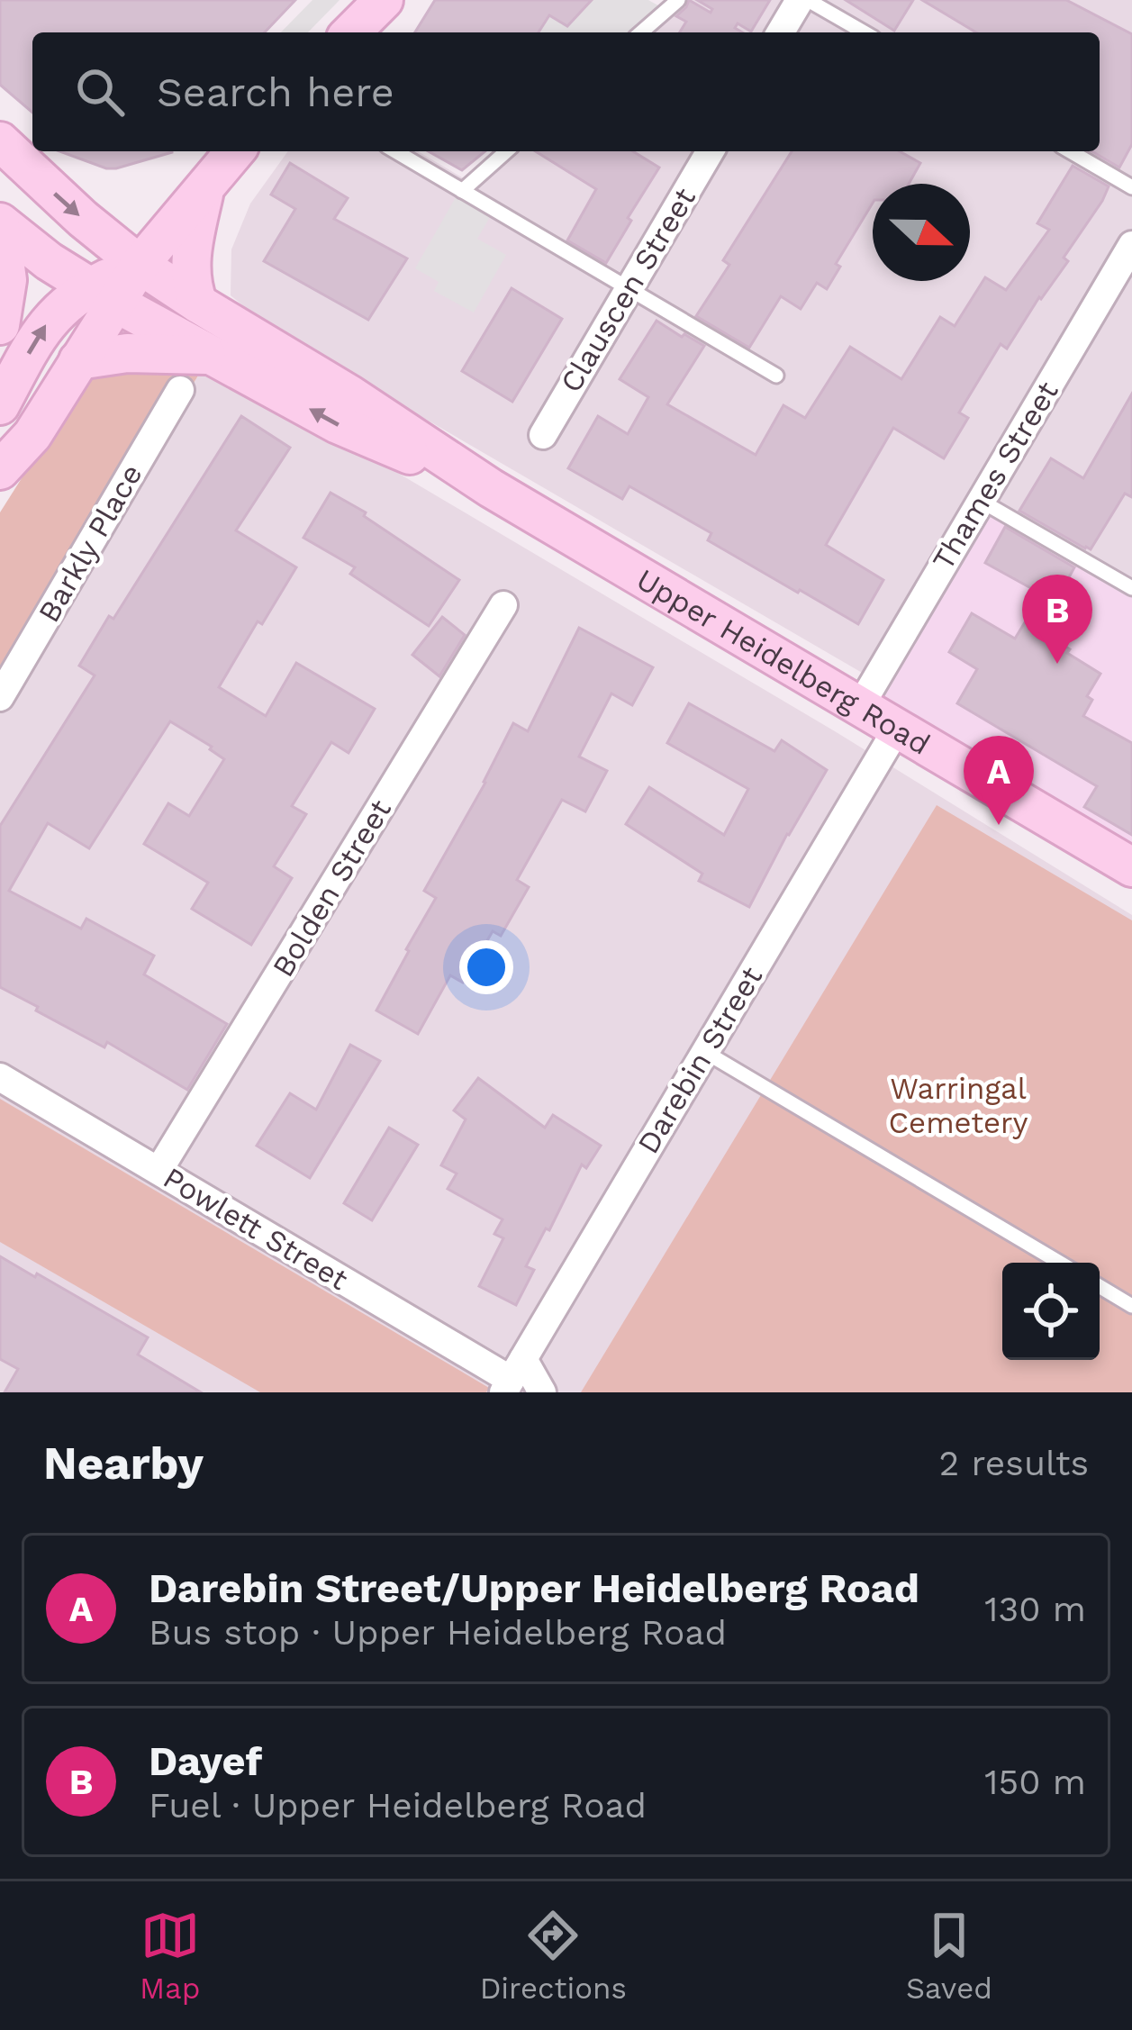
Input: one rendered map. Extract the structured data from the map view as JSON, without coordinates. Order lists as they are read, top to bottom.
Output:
{
  "streets": {
    "main road": ["Upper Heidelberg Road"],
    "street": [
      "Clauscen Street",
      "Thames Street",
      "Barkly Place",
      "Bolden Street",
      "Darebin Street",
      "Powlett Street"
    ]
  },
  "crossings": [
    ["Thames Street", "Upper Heidelberg Road"],
    ["Upper Heidelberg Road", "Darebin Street"],
    ["Bolden Street", "Powlett Street"],
    ["Darebin Street", "Powlett Street"]
  ],
  "parks": ["Warringal Cemetery"],
  "north": "right",
  "page": {
    "search": "Search here",
    "pins": ["B", "A"],
    "heading": ["Nearby", "2 results"],
    "list": [
      {
        "mark": "A",
        "name": "Darebin Street/Upper Heidelberg Road",
        "note": "Bus stop · Upper Heidelberg Road",
        "value": "130 m"
      },
      {
        "mark": "B",
        "name": "Dayef",
        "note": "Fuel · Upper Heidelberg Road",
        "value": "150 m"
      }
    ],
    "nav": ["Map", "Directions", "Saved"]
  }
}
